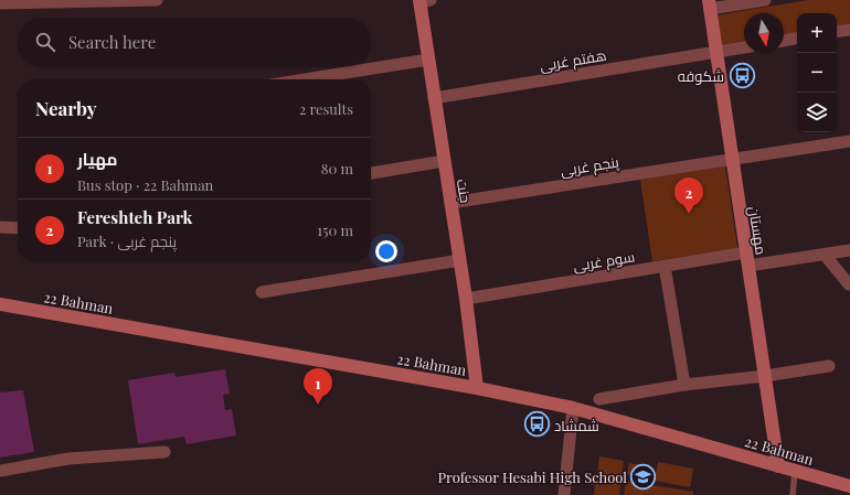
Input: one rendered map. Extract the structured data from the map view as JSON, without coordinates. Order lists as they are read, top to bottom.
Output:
{
  "streets": {
    "main road": ["جنت", "مهستان", "22 Bahman"],
    "street": ["هفتم غربی", "پنجم غربی", "سوم غربی"]
  },
  "crossings": [
    ["هفتم غربی", "جنت"],
    ["هفتم غربی", "مهستان"],
    ["پنجم غربی", "جنت"],
    ["پنجم غربی", "مهستان"],
    ["جنت", "سوم غربی"],
    ["جنت", "22 Bahman"],
    ["مهستان", "سوم غربی"],
    ["مهستان", "22 Bahman"]
  ],
  "places": {
    "bus stop": ["شکوفه", "شمشاد"],
    "school or university": ["Professor Hesabi High School"]
  },
  "north": "bottom",
  "page": {
    "map_buttons": ["+", "−"],
    "search": "Search here",
    "heading": ["Nearby", "2 results"],
    "list": [
      {
        "mark": "1",
        "name": "مهیار",
        "note": "Bus stop · 22 Bahman",
        "value": "80 m"
      },
      {
        "mark": "2",
        "name": "Fereshteh Park",
        "note": "Park · پنجم غربی",
        "value": "150 m"
      }
    ],
    "pins": ["2", "1"]
  }
}
